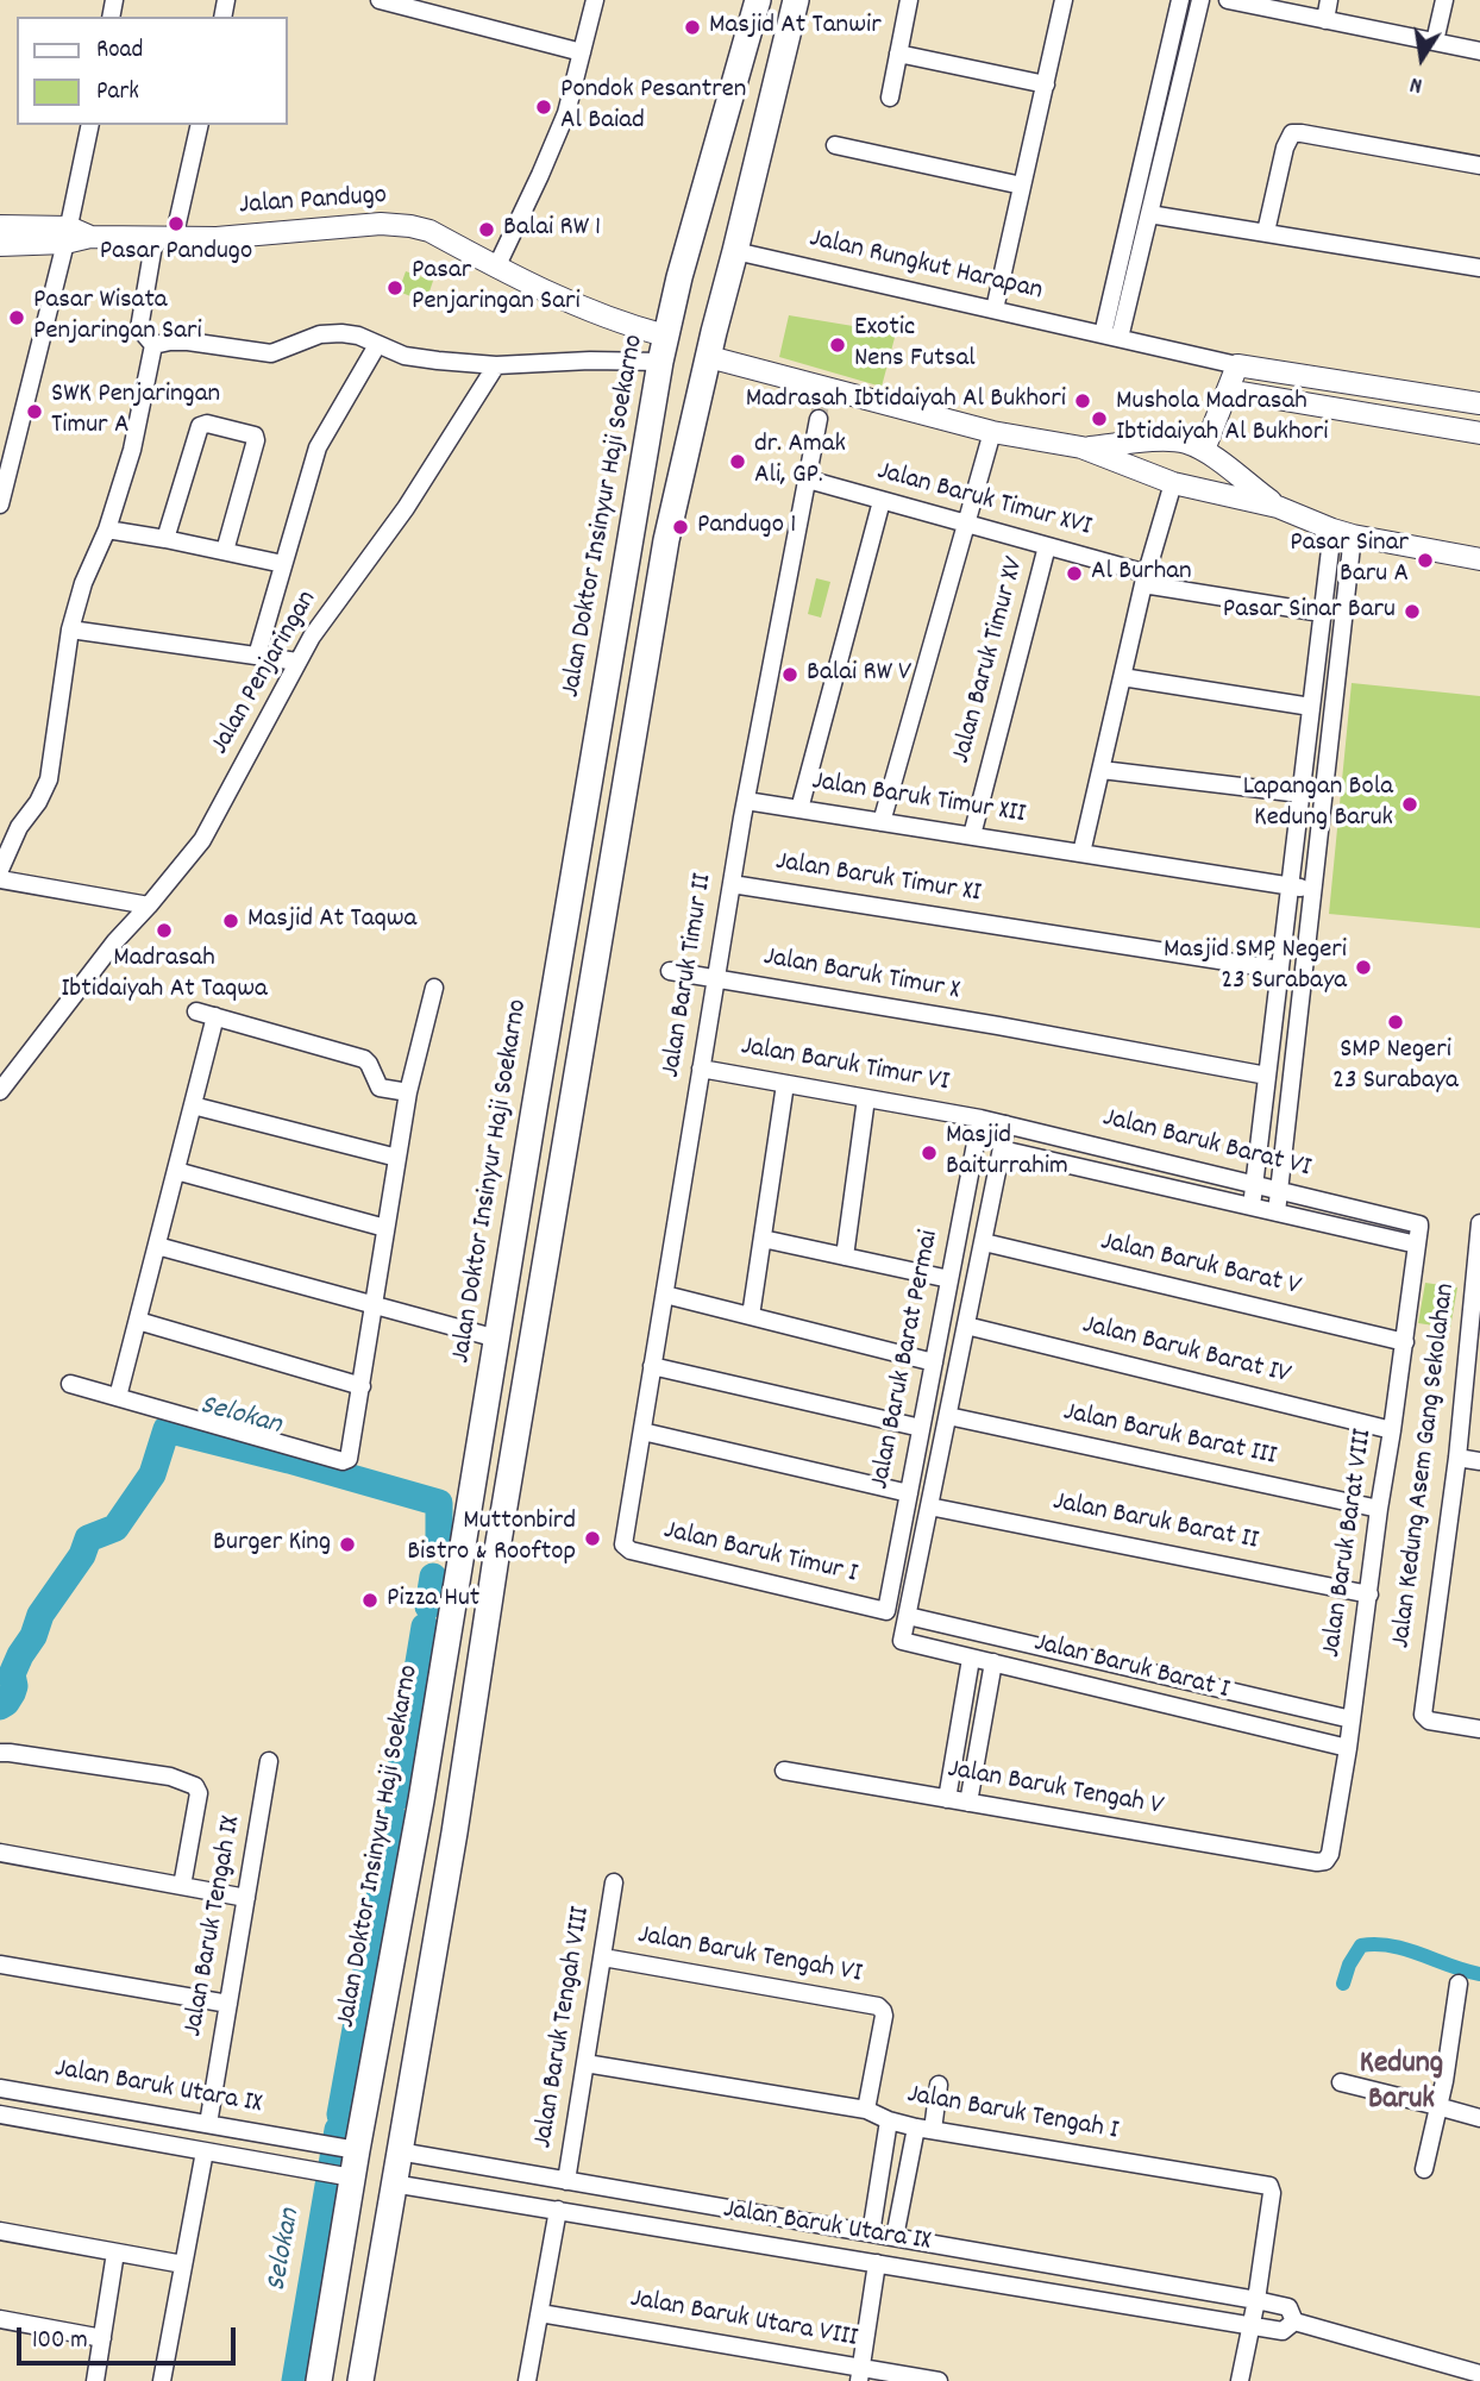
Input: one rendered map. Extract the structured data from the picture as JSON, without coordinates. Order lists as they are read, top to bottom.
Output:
{
  "streets": {
    "main road": ["Jalan Doktor Insinyur Haji Soekarno"],
    "street": [
      "Jalan Pandugo",
      "Jalan Rungkut Harapan",
      "Jalan Baruk Timur XVI",
      "Jalan Baruk Timur XV",
      "Jalan Penjaringan",
      "Jalan Baruk Timur XII",
      "Jalan Baruk Timur XI",
      "Jalan Baruk Timur II",
      "Jalan Baruk Timur X",
      "Jalan Baruk Timur VI",
      "Jalan Baruk Barat VI",
      "Jalan Baruk Barat V",
      "Jalan Baruk Barat IV",
      "Jalan Baruk Barat Permai",
      "Jalan Baruk Barat III",
      "Jalan Kedung Asem Gang Sekolahan",
      "Jalan Baruk Barat II",
      "Jalan Baruk Barat VIII",
      "Jalan Baruk Timur I",
      "Jalan Baruk Barat I",
      "Jalan Baruk Tengah V",
      "Jalan Baruk Tengah IX",
      "Jalan Baruk Tengah VI",
      "Jalan Baruk Tengah VIII",
      "Jalan Baruk Utara IX",
      "Jalan Baruk Tengah I",
      "Jalan Baruk Utara VIII"
    ]
  },
  "crossings": [
    ["Jalan Pandugo", "Jalan Doktor Insinyur Haji Soekarno"],
    ["Jalan Baruk Timur XVI", "Jalan Baruk Timur XV"],
    ["Jalan Baruk Timur XVI", "Jalan Baruk Timur II"],
    ["Jalan Doktor Insinyur Haji Soekarno", "Jalan Baruk Utara IX"],
    ["Jalan Baruk Timur XV", "Jalan Baruk Timur XII"],
    ["Jalan Baruk Timur XII", "Jalan Baruk Timur II"],
    ["Jalan Baruk Timur XI", "Jalan Baruk Timur II"],
    ["Jalan Baruk Timur II", "Jalan Baruk Timur X"],
    ["Jalan Baruk Timur II", "Jalan Baruk Timur VI"],
    ["Jalan Baruk Timur II", "Jalan Baruk Timur I"],
    ["Jalan Baruk Timur VI", "Jalan Baruk Barat VI"],
    ["Jalan Baruk Timur VI", "Jalan Baruk Barat Permai"],
    ["Jalan Baruk Barat VI", "Jalan Baruk Barat Permai"],
    ["Jalan Baruk Barat VI", "Jalan Baruk Barat VIII"],
    ["Jalan Baruk Barat V", "Jalan Baruk Barat Permai"],
    ["Jalan Baruk Barat V", "Jalan Baruk Barat VIII"],
    ["Jalan Baruk Barat IV", "Jalan Baruk Barat Permai"],
    ["Jalan Baruk Barat IV", "Jalan Baruk Barat VIII"],
    ["Jalan Baruk Barat Permai", "Jalan Baruk Barat III"],
    ["Jalan Baruk Barat Permai", "Jalan Baruk Barat II"],
    ["Jalan Baruk Barat Permai", "Jalan Baruk Timur I"],
    ["Jalan Baruk Barat Permai", "Jalan Baruk Barat I"],
    ["Jalan Baruk Barat III", "Jalan Baruk Barat VIII"],
    ["Jalan Baruk Barat II", "Jalan Baruk Barat VIII"],
    ["Jalan Baruk Barat VIII", "Jalan Baruk Barat I"],
    ["Jalan Baruk Barat VIII", "Jalan Baruk Tengah V"],
    ["Jalan Baruk Tengah IX", "Jalan Baruk Utara IX"],
    ["Jalan Baruk Tengah VI", "Jalan Baruk Tengah VIII"],
    ["Jalan Baruk Tengah VI", "Jalan Baruk Tengah I"],
    ["Jalan Baruk Tengah VIII", "Jalan Baruk Utara IX"],
    ["Jalan Baruk Tengah VIII", "Jalan Baruk Tengah I"],
    ["Jalan Baruk Utara IX", "Jalan Baruk Tengah I"]
  ],
  "districts": ["Kedung Baruk"],
  "water": ["Selokan"],
  "places": [
    "Masjid At Tanwir",
    "Pondok Pesantren Al Baiad",
    "Pasar Pandugo",
    "Balai RW 1",
    "Pasar Penjaringan Sari",
    "Pasar Wisata Penjaringan Sari",
    "Exotic Nens Futsal",
    "Madrasah Ibtidaiyah Al Bukhori",
    "SWK Penjaringan Timur A",
    "Mushola Madrasah Ibtidaiyah Al Bukhori",
    "dr. Amak Ali, GP.",
    "Pandugo 1",
    "Pasar Sinar Baru A",
    "Al Burhan",
    "Pasar Sinar Baru",
    "Balai RW V",
    "Lapangan Bola Kedung Baruk",
    "Masjid At Taqwa",
    "Madrasah Ibtidaiyah At Taqwa",
    "Masjid SMP Negeri 23 Surabaya",
    "SMP Negeri 23 Surabaya",
    "Masjid Baiturrahim",
    "Muttonbird Bistro & Rooftop",
    "Burger King",
    "Pizza Hut"
  ],
  "legend": ["Road", "Park"],
  "scale_bar": "100 m",
  "north": "bottom"
}
